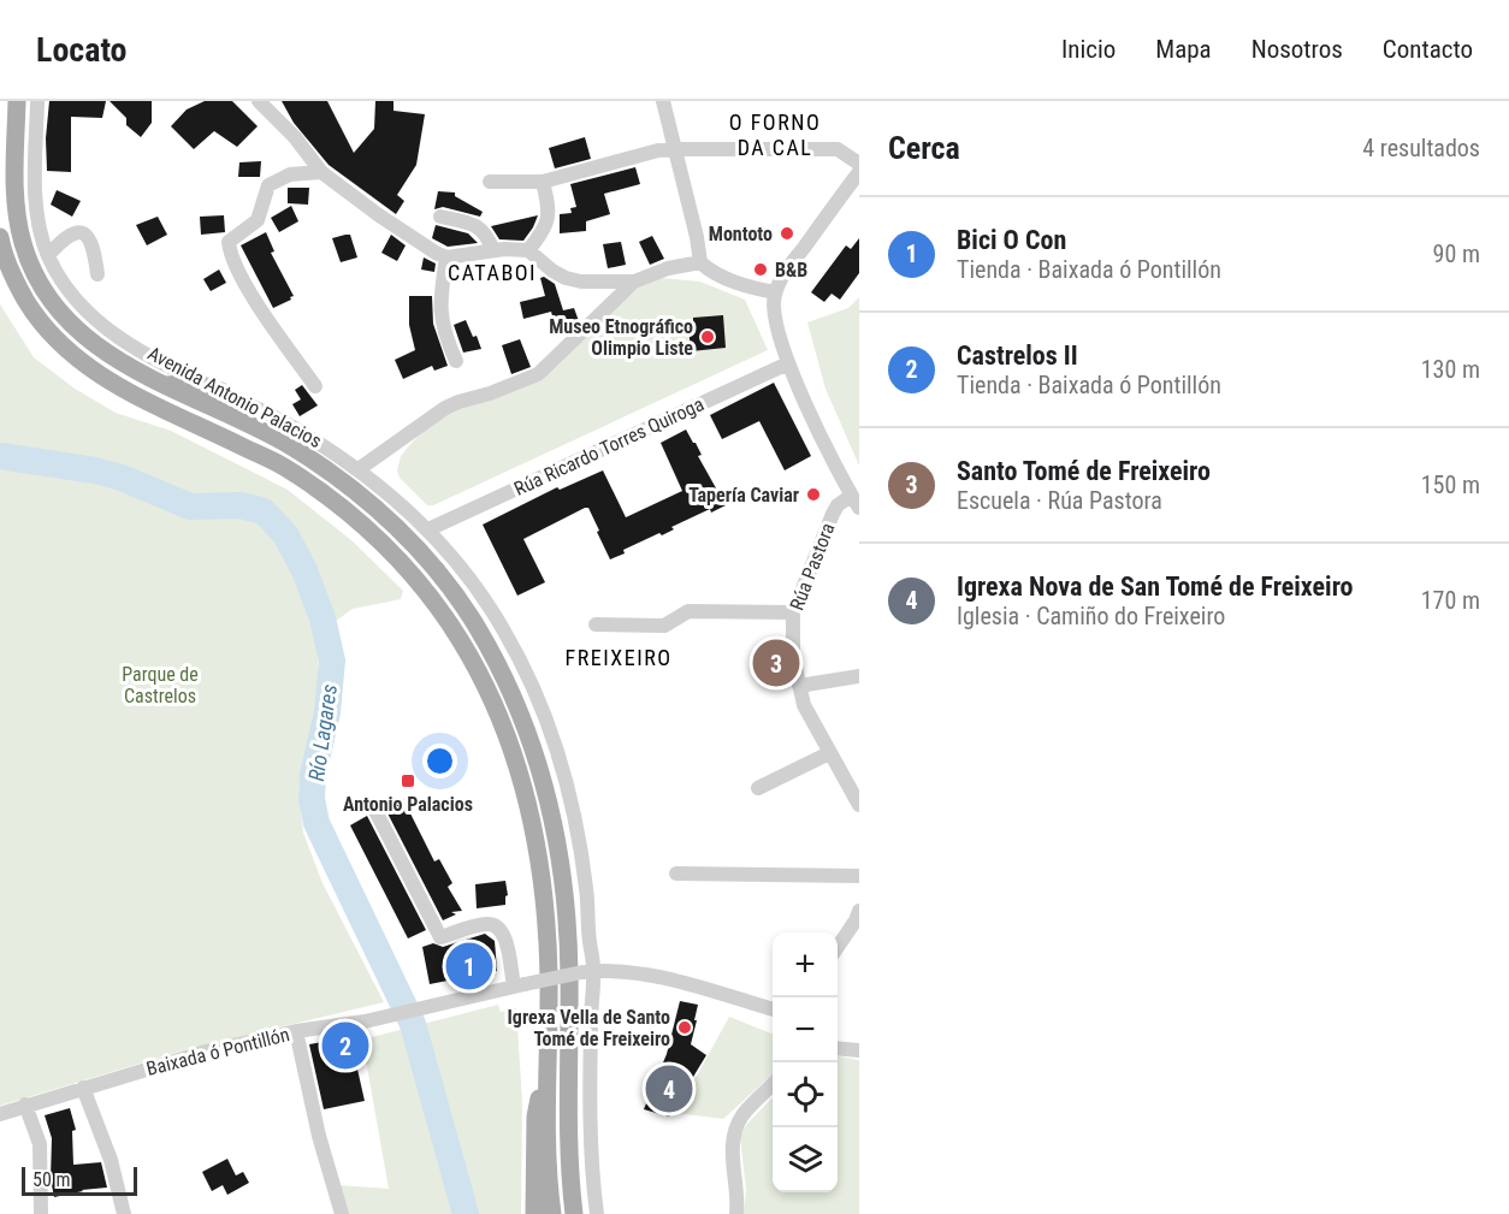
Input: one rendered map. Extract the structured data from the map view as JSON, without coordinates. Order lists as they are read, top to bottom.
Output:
{
  "streets": {
    "main road": ["Avenida Antonio Palacios"],
    "street": ["Rúa Ricardo Torres Quiroga", "Rúa Pastora", "Baixada ó Pontillón"]
  },
  "districts": ["O FORNO DA CAL", "CATABOI", "FREIXEIRO"],
  "water": ["Río Lagares"],
  "parks": ["Parque de Castrelos"],
  "places": {
    "other": [
      "Montoto",
      "B&B",
      "Museo Etnográfico Olimpio Liste",
      "Tapería Caviar",
      "Igrexa Vella de Santo Tomé de Freixeiro"
    ],
    "transit": ["Antonio Palacios"]
  },
  "scale_bar": "50 m",
  "page": {
    "header": "Locato",
    "nav": [
      "Inicio",
      "Mapa",
      "Nosotros",
      "Contacto"
    ],
    "heading": ["Cerca", "4 resultados"],
    "list": [
      {
        "mark": "1",
        "name": "Bici O Con",
        "note": "Tienda · Baixada ó Pontillón",
        "value": "90 m"
      },
      {
        "mark": "2",
        "name": "Castrelos II",
        "note": "Tienda · Baixada ó Pontillón",
        "value": "130 m"
      },
      {
        "mark": "3",
        "name": "Santo Tomé de Freixeiro",
        "note": "Escuela · Rúa Pastora",
        "value": "150 m"
      },
      {
        "mark": "4",
        "name": "Igrexa Nova de San Tomé de Freixeiro",
        "note": "Iglesia · Camiño do Freixeiro",
        "value": "170 m"
      }
    ],
    "pins": [
      "3",
      "1",
      "2",
      "4"
    ],
    "map_buttons": ["+", "−"],
    "scale": "50 m"
  }
}
